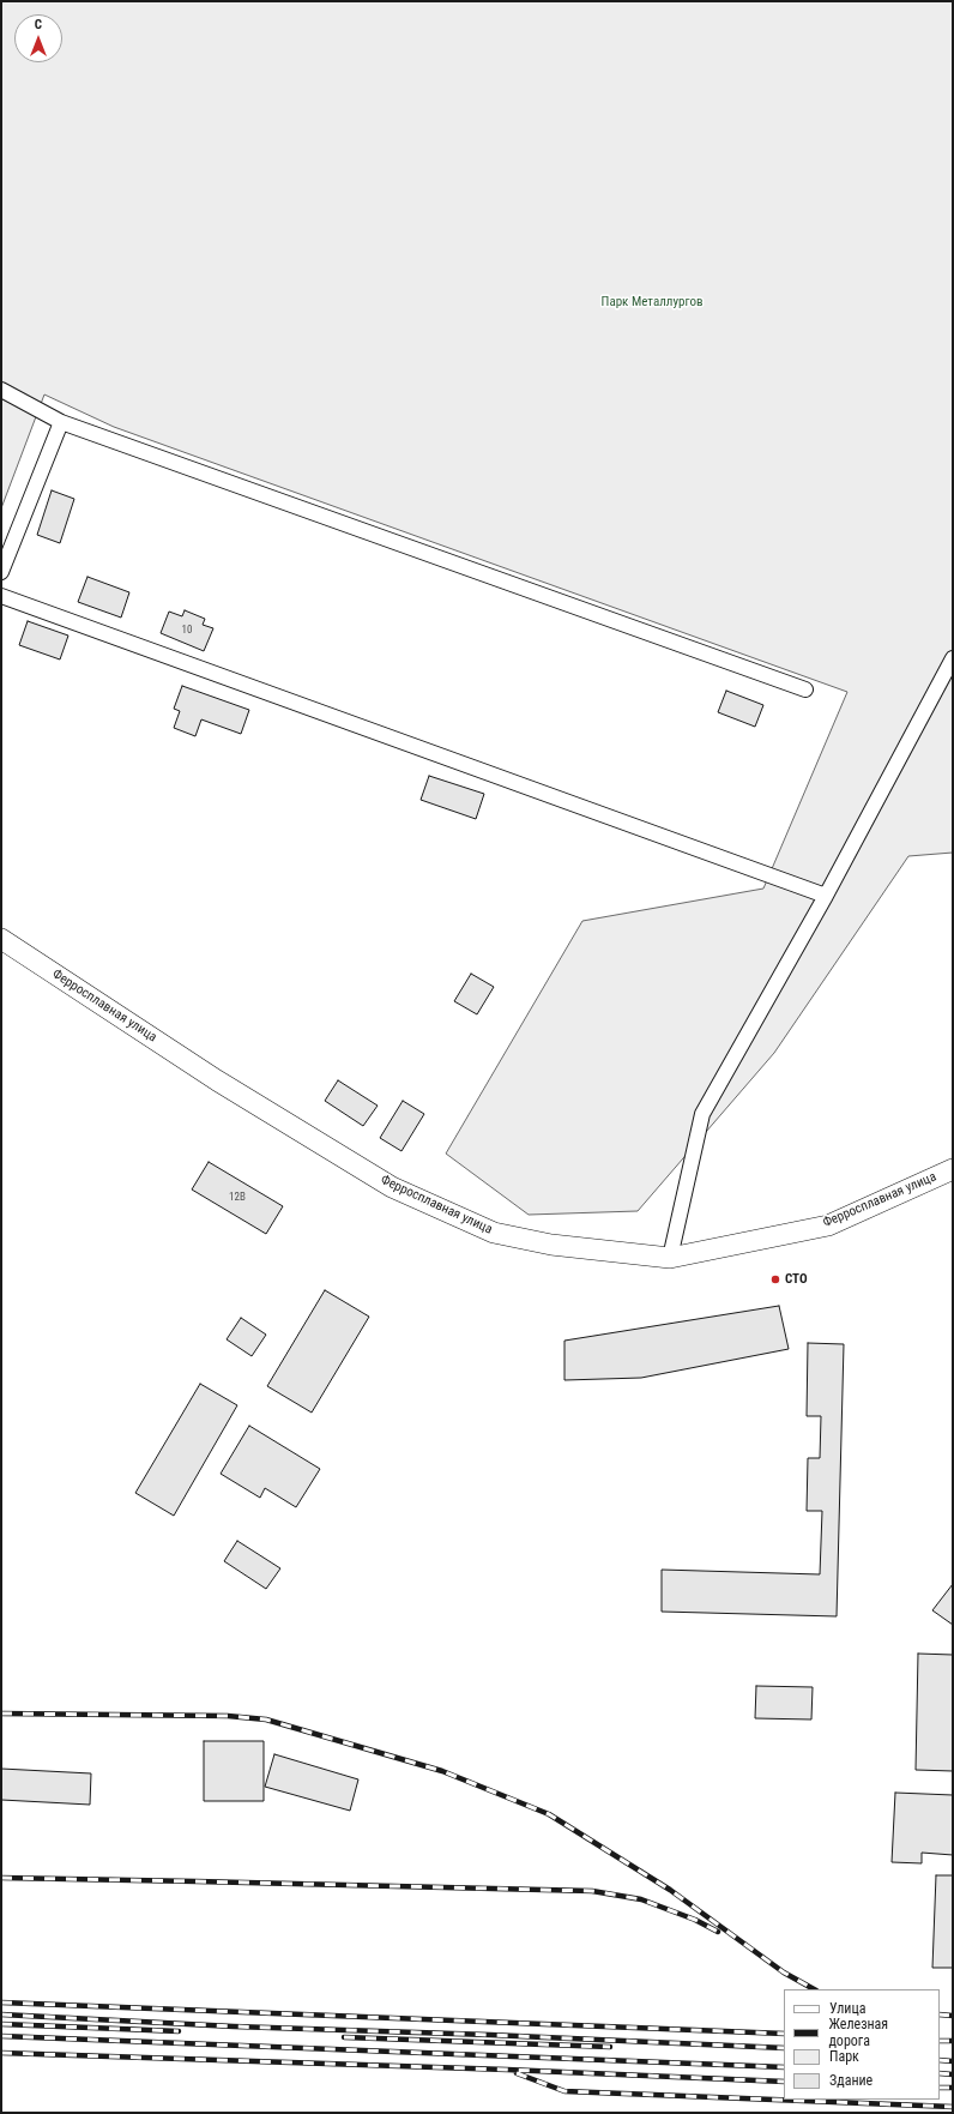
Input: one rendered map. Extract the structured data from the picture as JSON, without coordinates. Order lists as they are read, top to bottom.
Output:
{
  "streets": {
    "main road": ["Ферросплавная улица"]
  },
  "parks": ["Парк Металлургов"],
  "places": ["СТО"],
  "house_numbers": ["10", "12В"],
  "legend": [
    "Улица",
    "Железная дорога",
    "Парк",
    "Здание"
  ],
  "north": "top"
}
